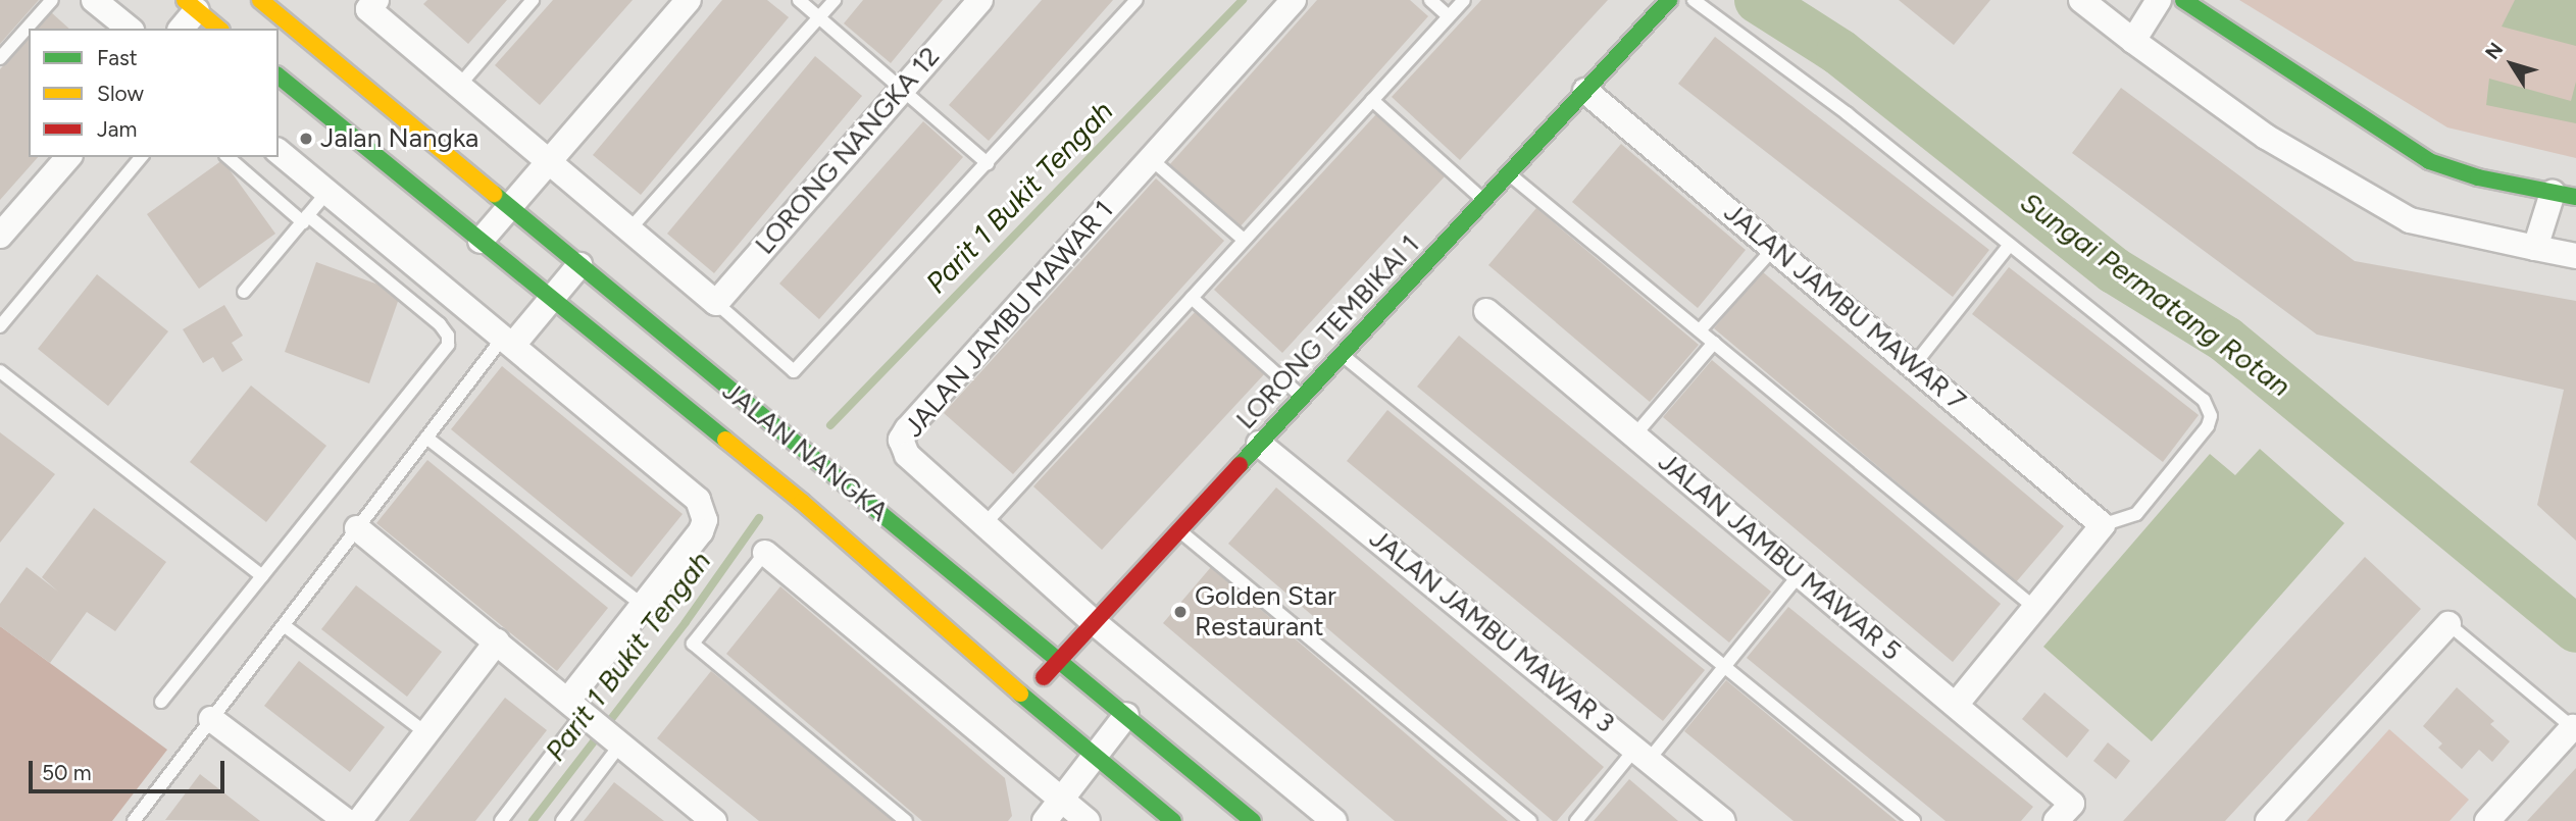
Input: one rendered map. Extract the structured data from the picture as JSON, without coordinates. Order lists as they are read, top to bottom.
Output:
{
  "streets": {
    "street": [
      "LORONG NANGKA 12",
      "JALAN JAMBU MAWAR 7",
      "JALAN JAMBU MAWAR 1",
      "LORONG TEMBIKAI 1",
      "JALAN NANGKA",
      "JALAN JAMBU MAWAR 5",
      "JALAN JAMBU MAWAR 3"
    ]
  },
  "crossings": [
    ["JALAN JAMBU MAWAR 7", "LORONG TEMBIKAI 1"],
    ["JALAN JAMBU MAWAR 1", "LORONG TEMBIKAI 1"],
    ["LORONG TEMBIKAI 1", "JALAN NANGKA"],
    ["LORONG TEMBIKAI 1", "JALAN JAMBU MAWAR 3"]
  ],
  "water": ["Parit 1 Bukit Tengah", "Sungai Permatang Rotan"],
  "places": ["Jalan Nangka", "Golden Star Restaurant"],
  "legend": ["Fast", "Slow", "Jam"],
  "scale_bar": "50 m",
  "north": "top left"
}
